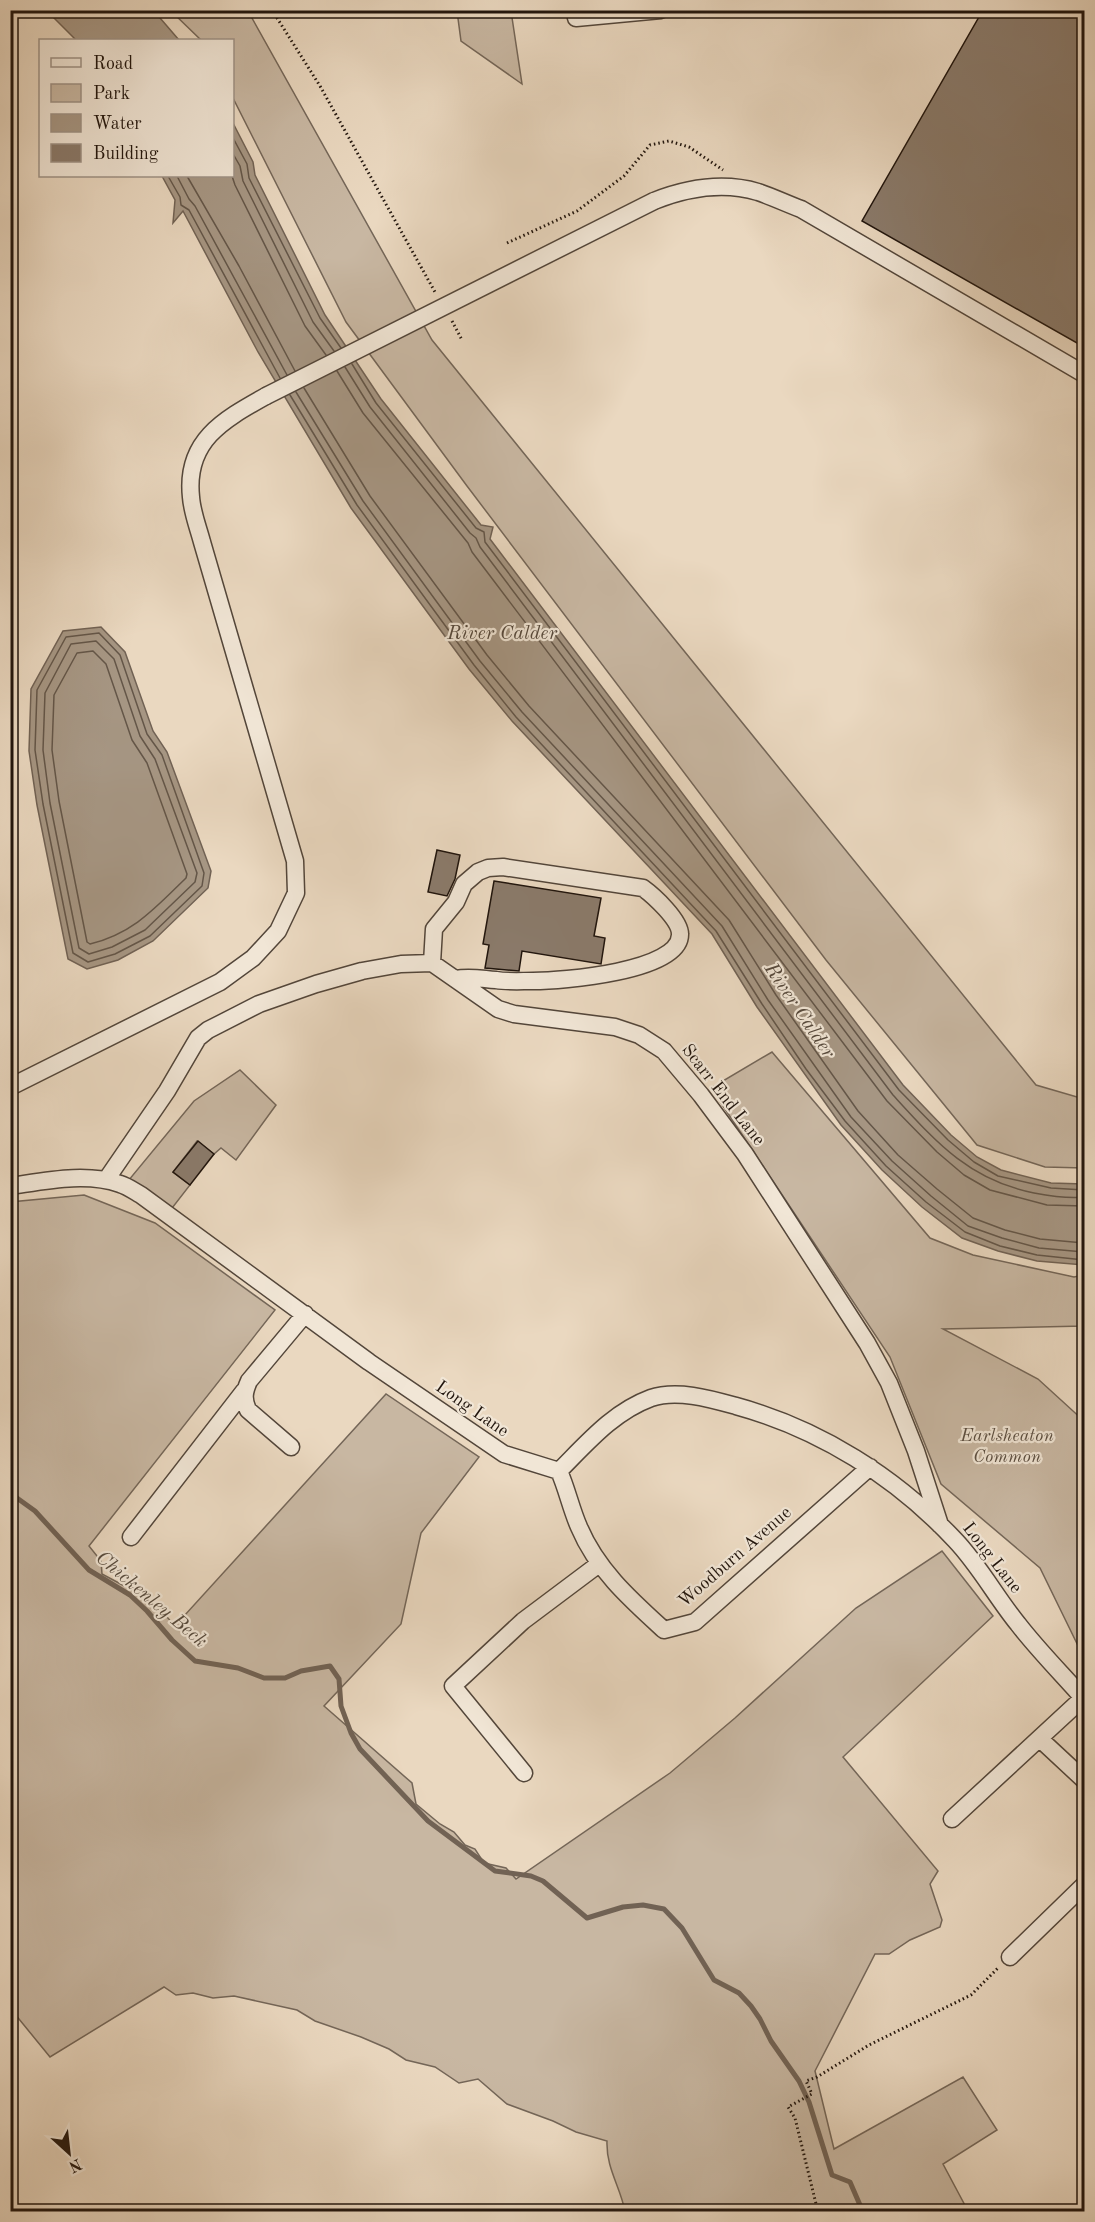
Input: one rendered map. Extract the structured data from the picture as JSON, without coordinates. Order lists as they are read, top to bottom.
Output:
{
  "streets": {
    "street": ["Scarr End Lane", "Long Lane", "Woodburn Avenue"]
  },
  "crossings": [
    ["Scarr End Lane", "Long Lane"],
    ["Long Lane", "Woodburn Avenue"]
  ],
  "water": ["River Calder", "Chickenley Beck"],
  "parks": ["Earlsheaton Common"],
  "legend": [
    "Road",
    "Park",
    "Water",
    "Building"
  ],
  "north": "bottom right"
}
